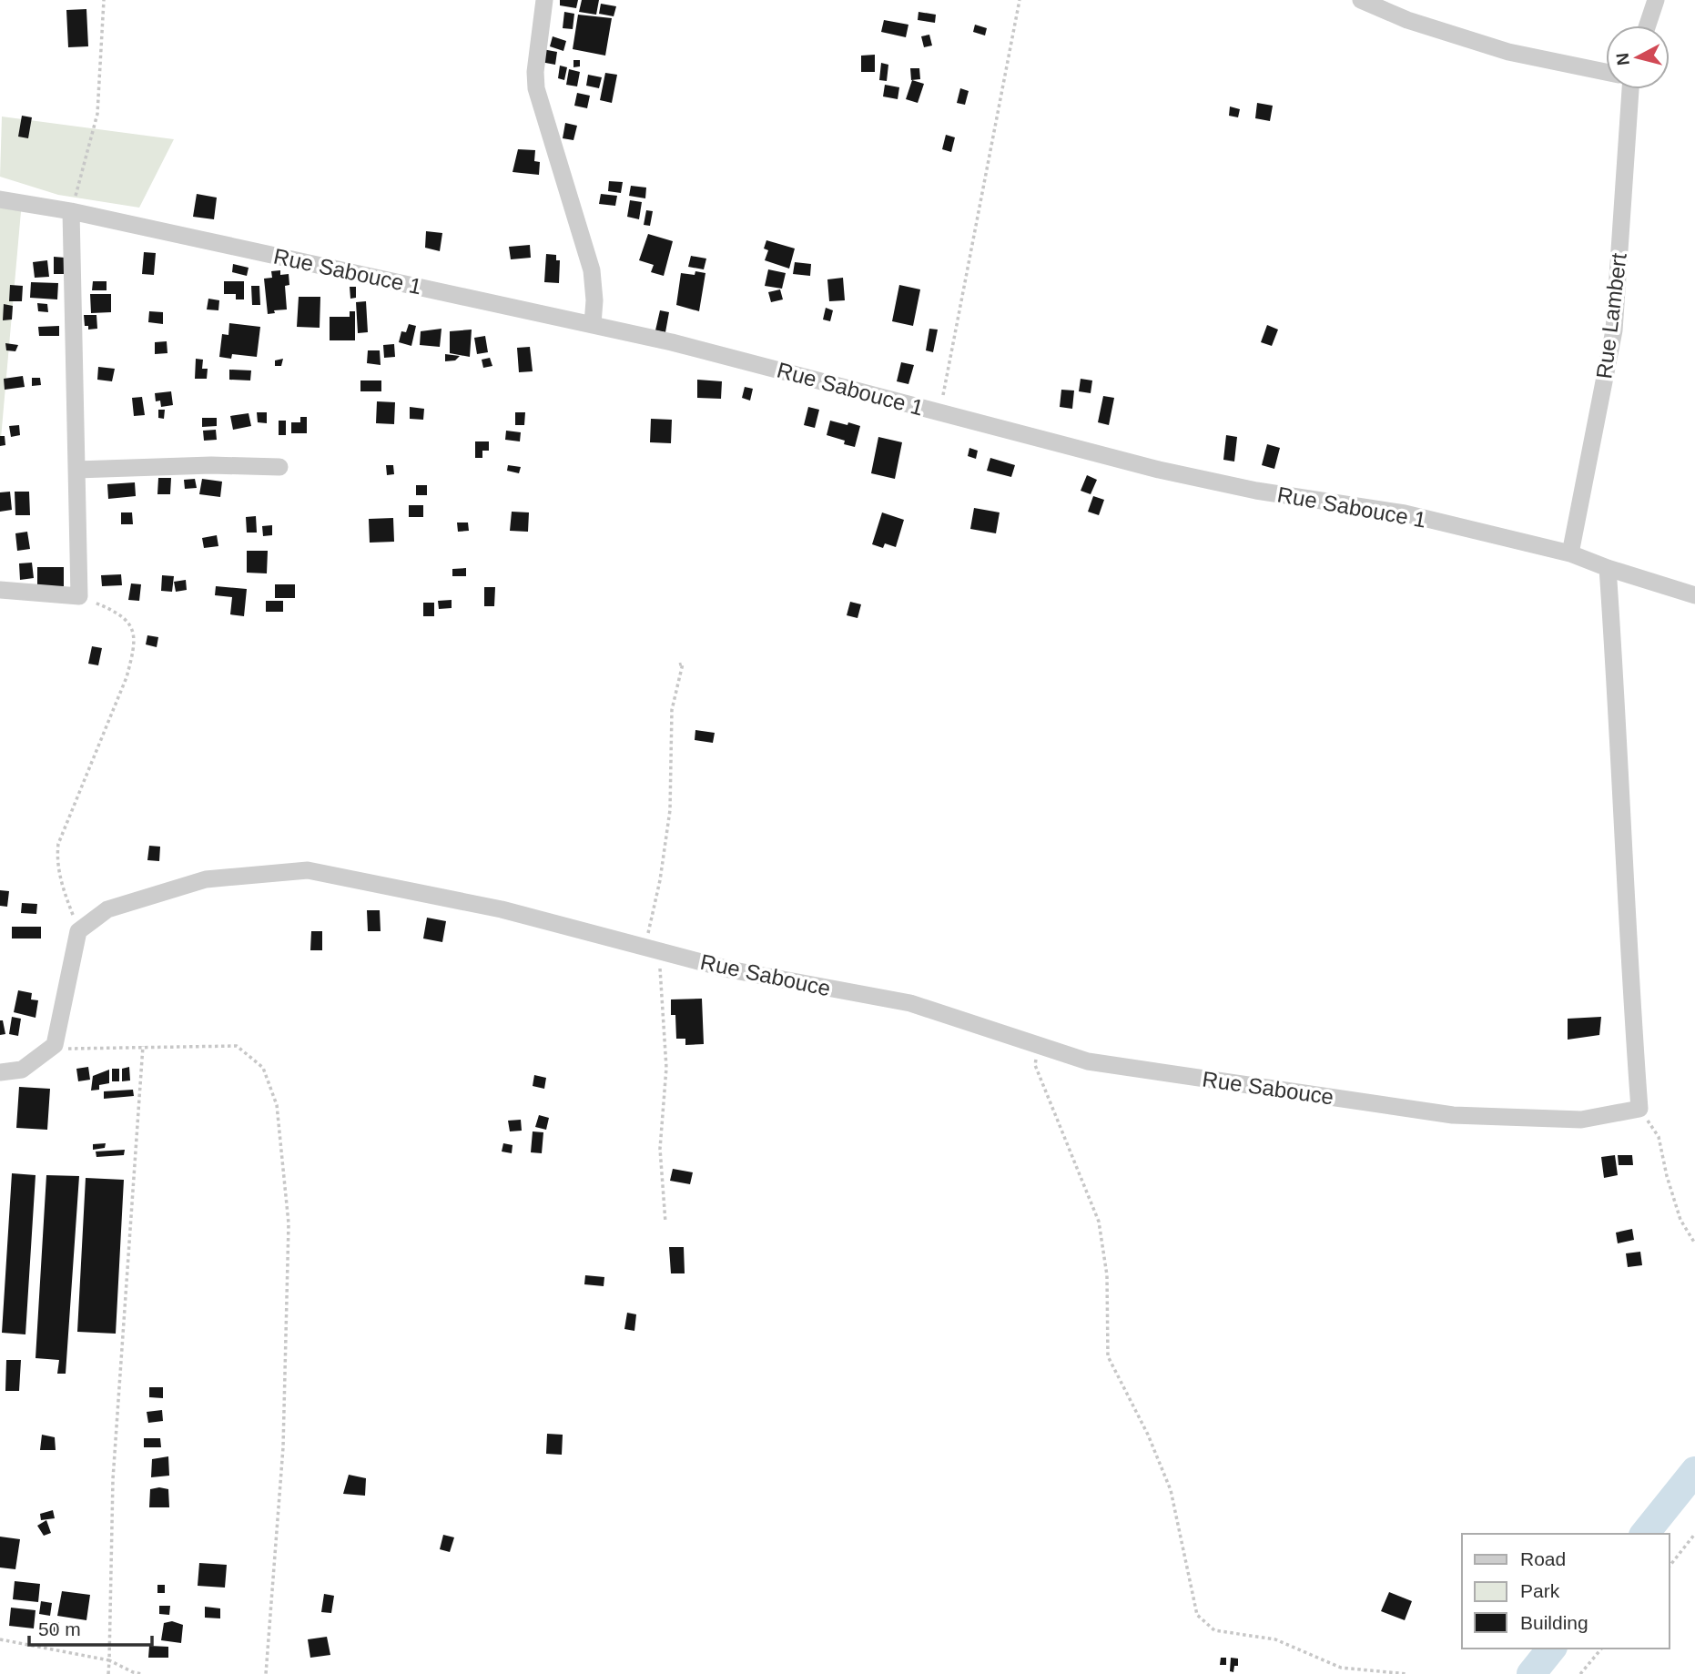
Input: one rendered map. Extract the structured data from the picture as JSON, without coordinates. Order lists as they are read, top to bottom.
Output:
{
  "streets": {
    "street": ["Rue Sabouce 1", "Rue Lambert", "Rue Sabouce"]
  },
  "crossings": [
    ["Rue Sabouce 1", "Rue Lambert"]
  ],
  "legend": ["Road", "Park", "Building"],
  "scale_bar": "50 m",
  "north": "left"
}
